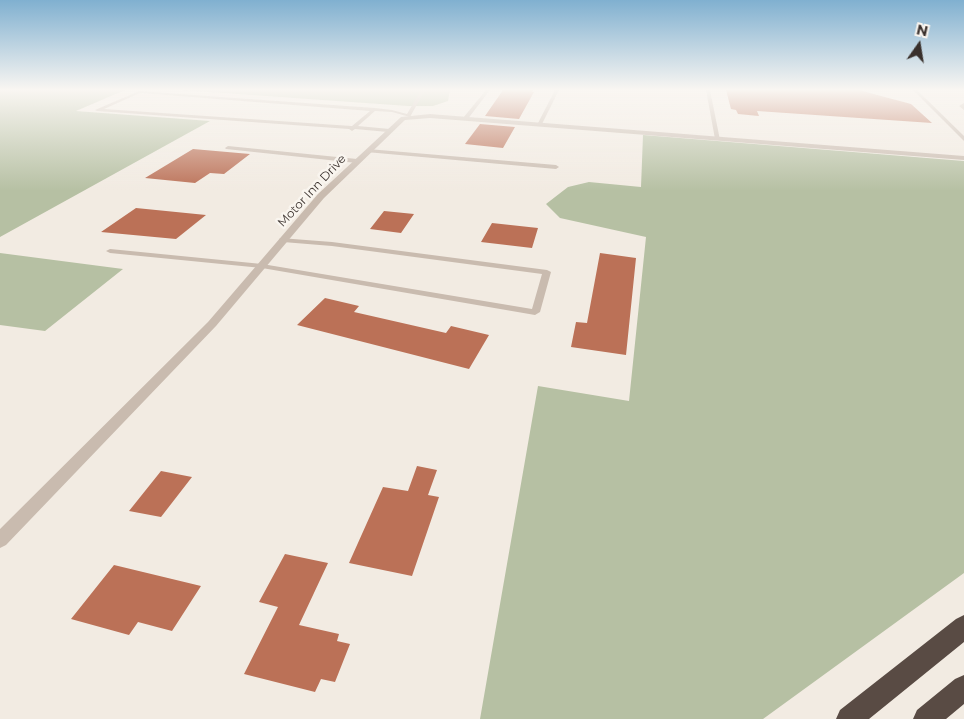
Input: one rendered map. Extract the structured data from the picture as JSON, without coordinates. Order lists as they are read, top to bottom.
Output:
{
  "streets": {
    "street": ["Motor Inn Drive"]
  },
  "north": "top"
}
